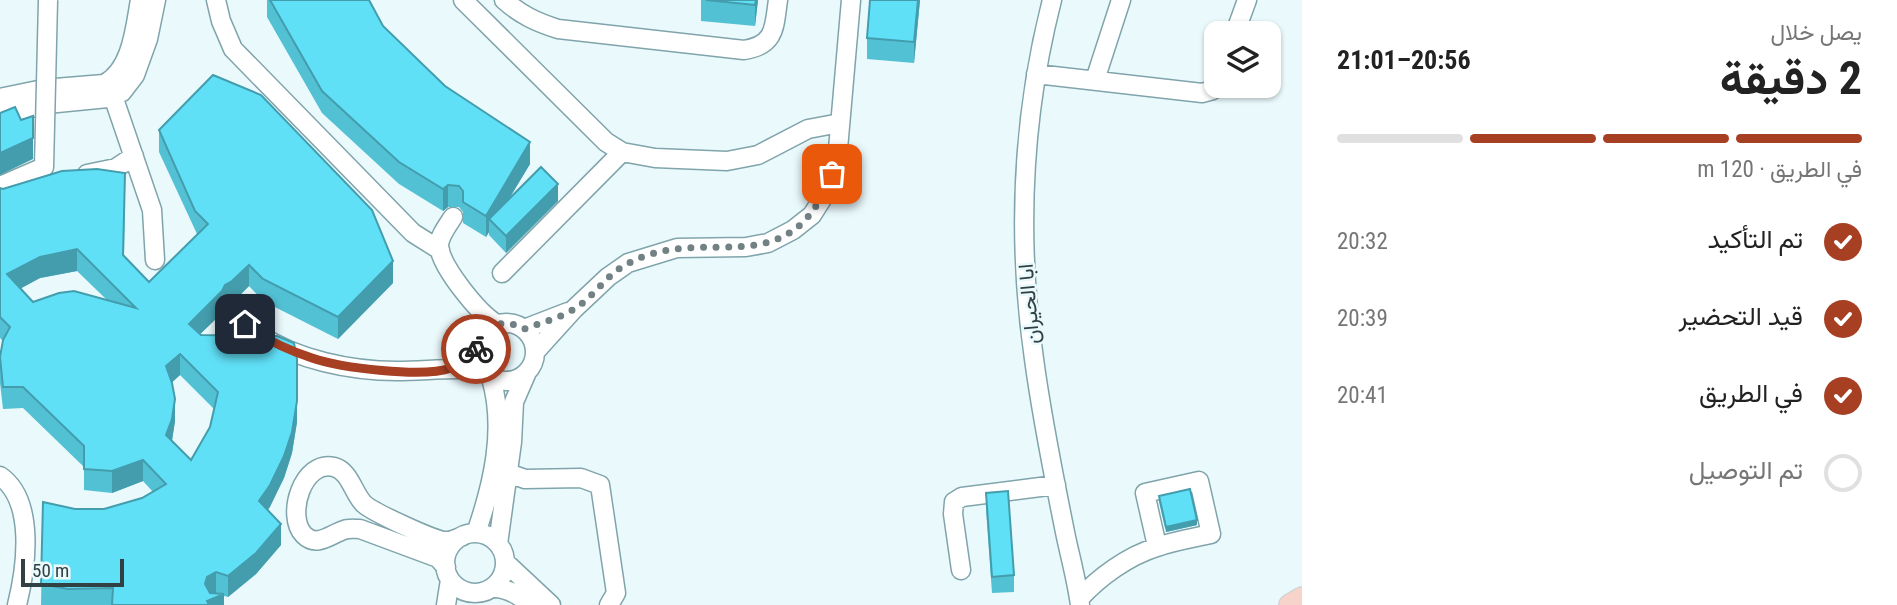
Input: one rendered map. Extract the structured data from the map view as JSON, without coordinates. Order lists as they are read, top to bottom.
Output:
{
  "streets": {
    "street": ["ابا الحيران"]
  },
  "scale_bar": "50 m",
  "page": {
    "heading": ["2 دقيقة", "يصل خلال", "20:56–21:01"],
    "bar": "في الطريق · 120 m",
    "list": [
      ["تم التأكيد", "20:32"],
      ["قيد التحضير", "20:39"],
      ["في الطريق", "20:41"],
      "تم التوصيل"
    ],
    "scale": "50 m"
  }
}
